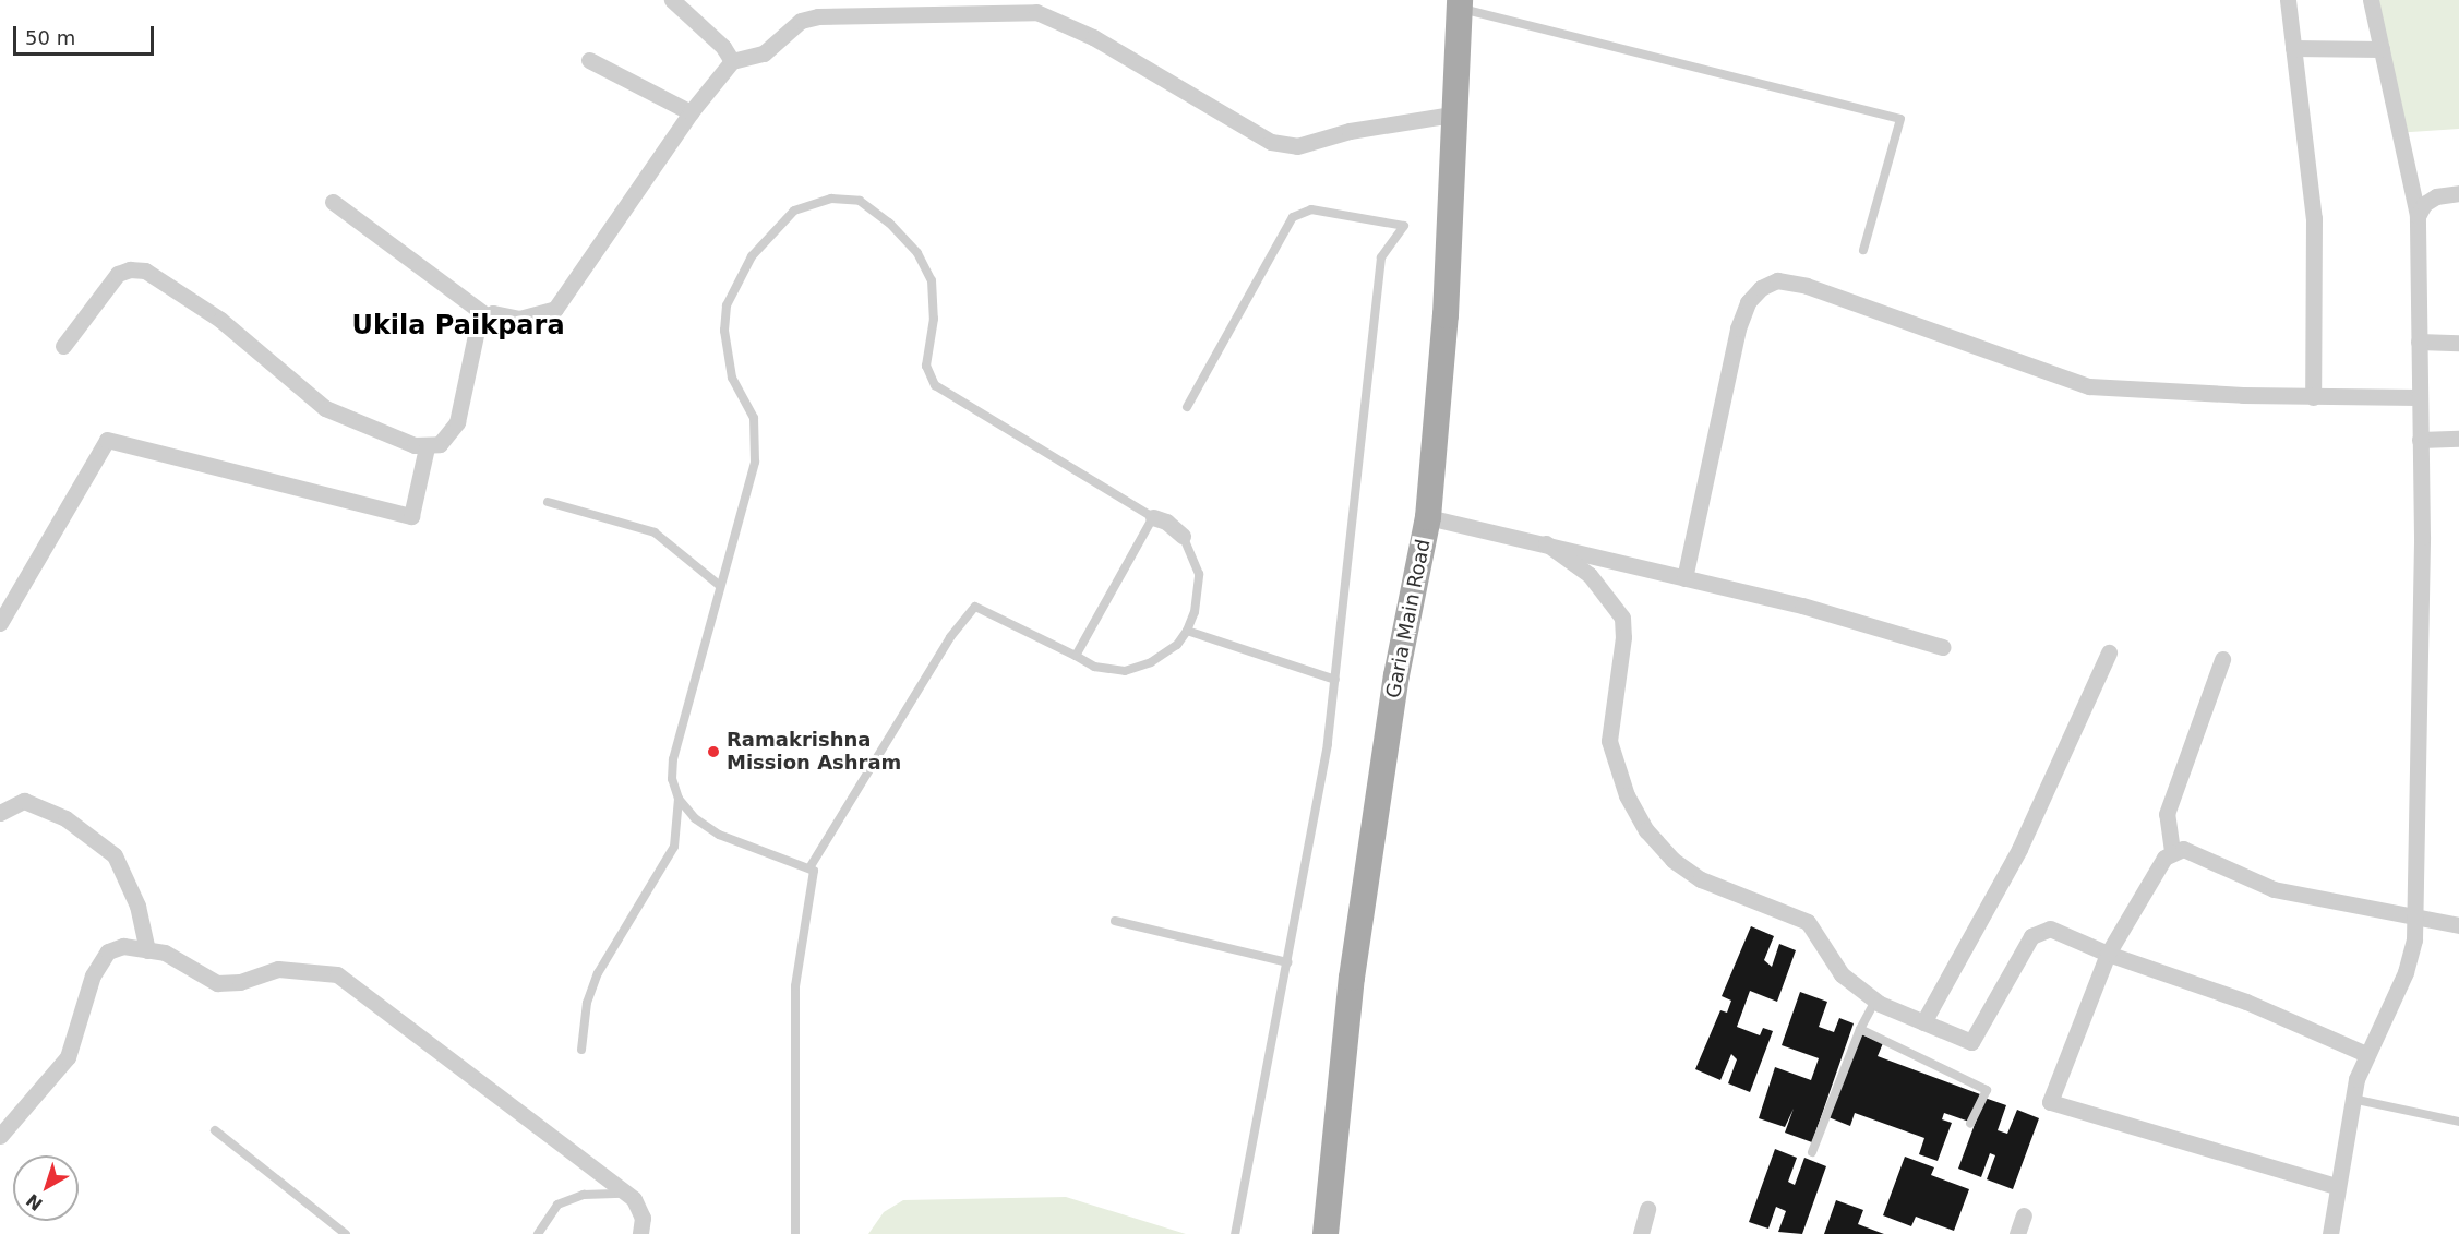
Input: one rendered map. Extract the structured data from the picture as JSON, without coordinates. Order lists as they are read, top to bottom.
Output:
{
  "streets": {
    "main road": ["Garia Main Road"]
  },
  "districts": ["Ukila Paikpara"],
  "places": ["Ramakrishna Mission Ashram"],
  "scale_bar": "50 m",
  "north": "bottom left"
}
